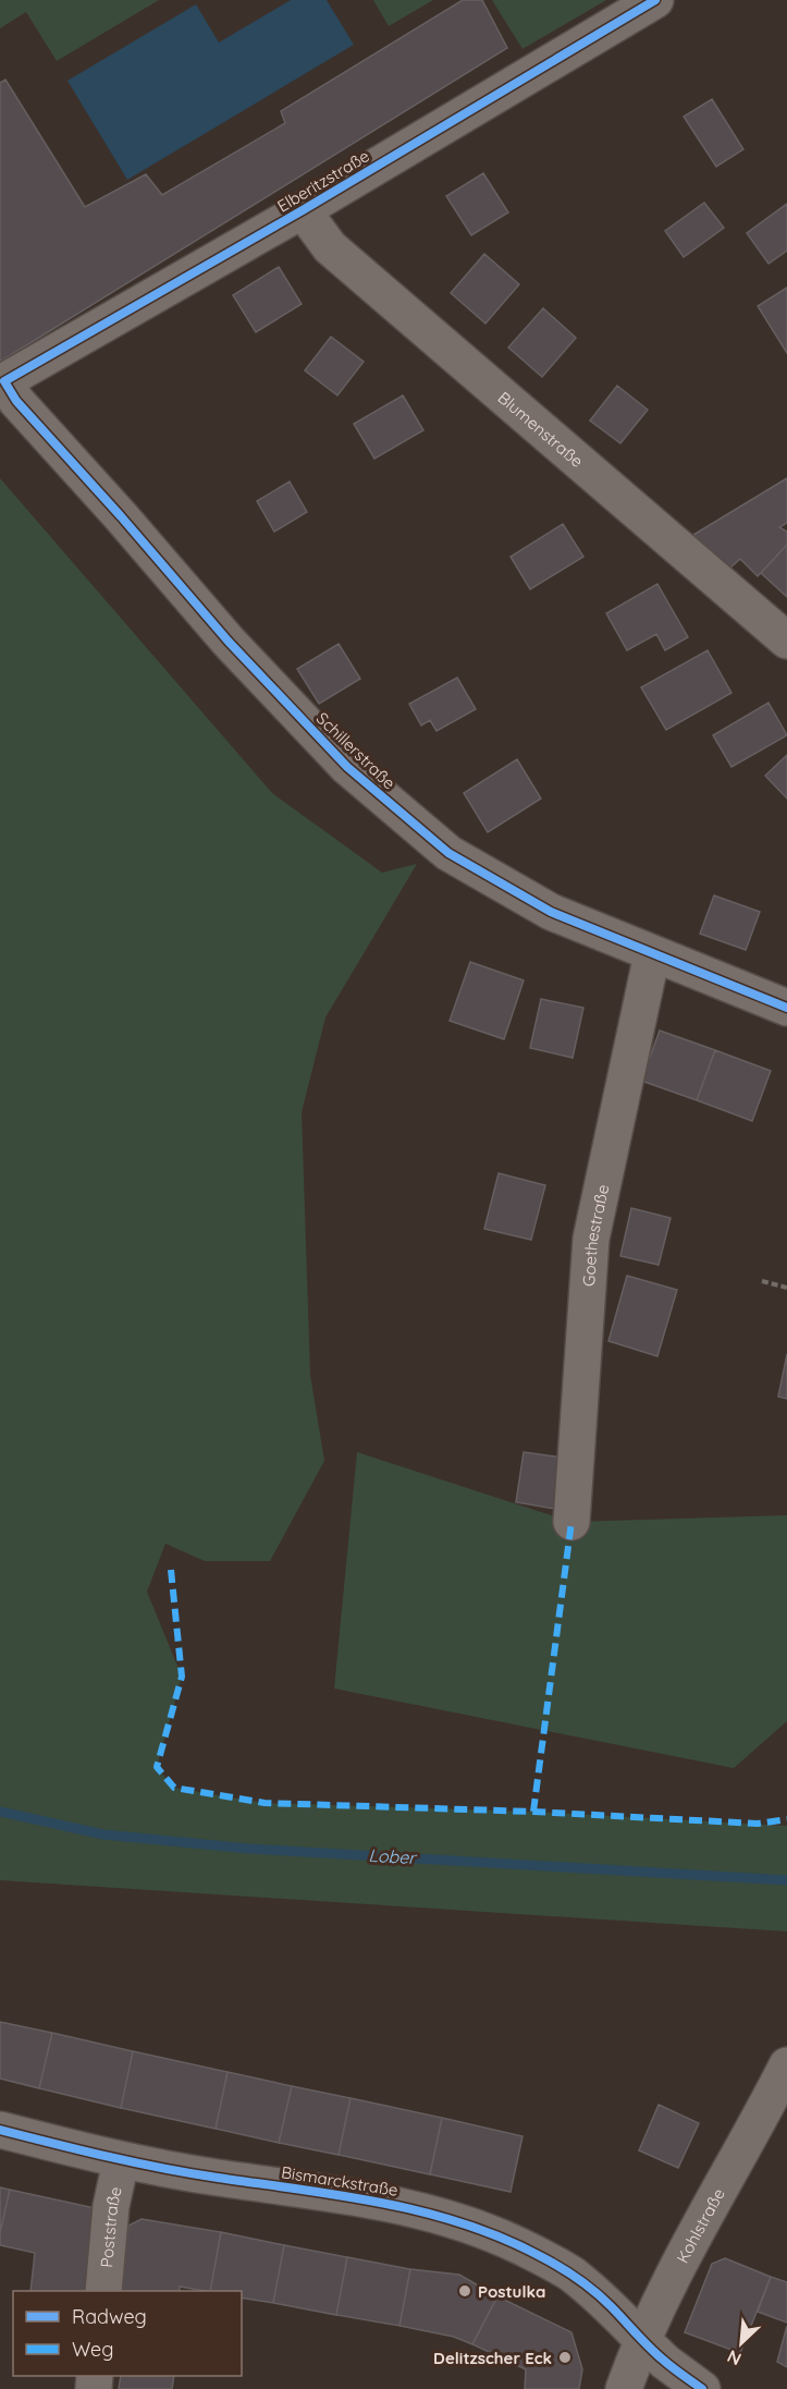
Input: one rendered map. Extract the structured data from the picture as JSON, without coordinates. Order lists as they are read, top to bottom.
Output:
{
  "streets": {
    "street": [
      "Elberitzstraße",
      "Blumenstraße",
      "Schillerstraße",
      "Goethestraße",
      "Bismarckstraße",
      "Kohlstraße",
      "Poststraße"
    ]
  },
  "crossings": [
    ["Elberitzstraße", "Blumenstraße"],
    ["Elberitzstraße", "Schillerstraße"],
    ["Schillerstraße", "Goethestraße"],
    ["Bismarckstraße", "Kohlstraße"],
    ["Bismarckstraße", "Poststraße"]
  ],
  "water": ["Lober"],
  "places": ["Postulka", "Delitzscher Eck"],
  "legend": ["Radweg", "Weg"],
  "north": "bottom left"
}
